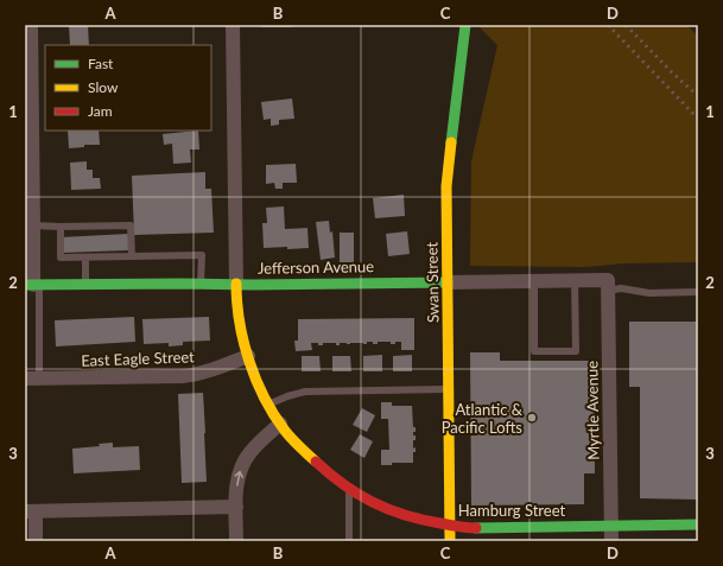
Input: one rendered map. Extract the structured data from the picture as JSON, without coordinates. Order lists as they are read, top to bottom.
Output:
{
  "streets": {
    "street": [
      "Jefferson Avenue",
      "Swan Street",
      "East Eagle Street",
      "Myrtle Avenue",
      "Hamburg Street"
    ]
  },
  "crossings": [
    ["Jefferson Avenue", "Swan Street"],
    ["Jefferson Avenue", "Myrtle Avenue"],
    ["Jefferson Avenue", "Hamburg Street"],
    ["Swan Street", "Hamburg Street"],
    ["East Eagle Street", "Hamburg Street"],
    ["Myrtle Avenue", "Hamburg Street"]
  ],
  "places": ["Atlantic & Pacific Lofts"],
  "legend": ["Fast", "Slow", "Jam"],
  "grid": {
    "columns": [
      "A",
      "B",
      "C",
      "D"
    ],
    "rows": ["1", "2", "3"]
  }
}
